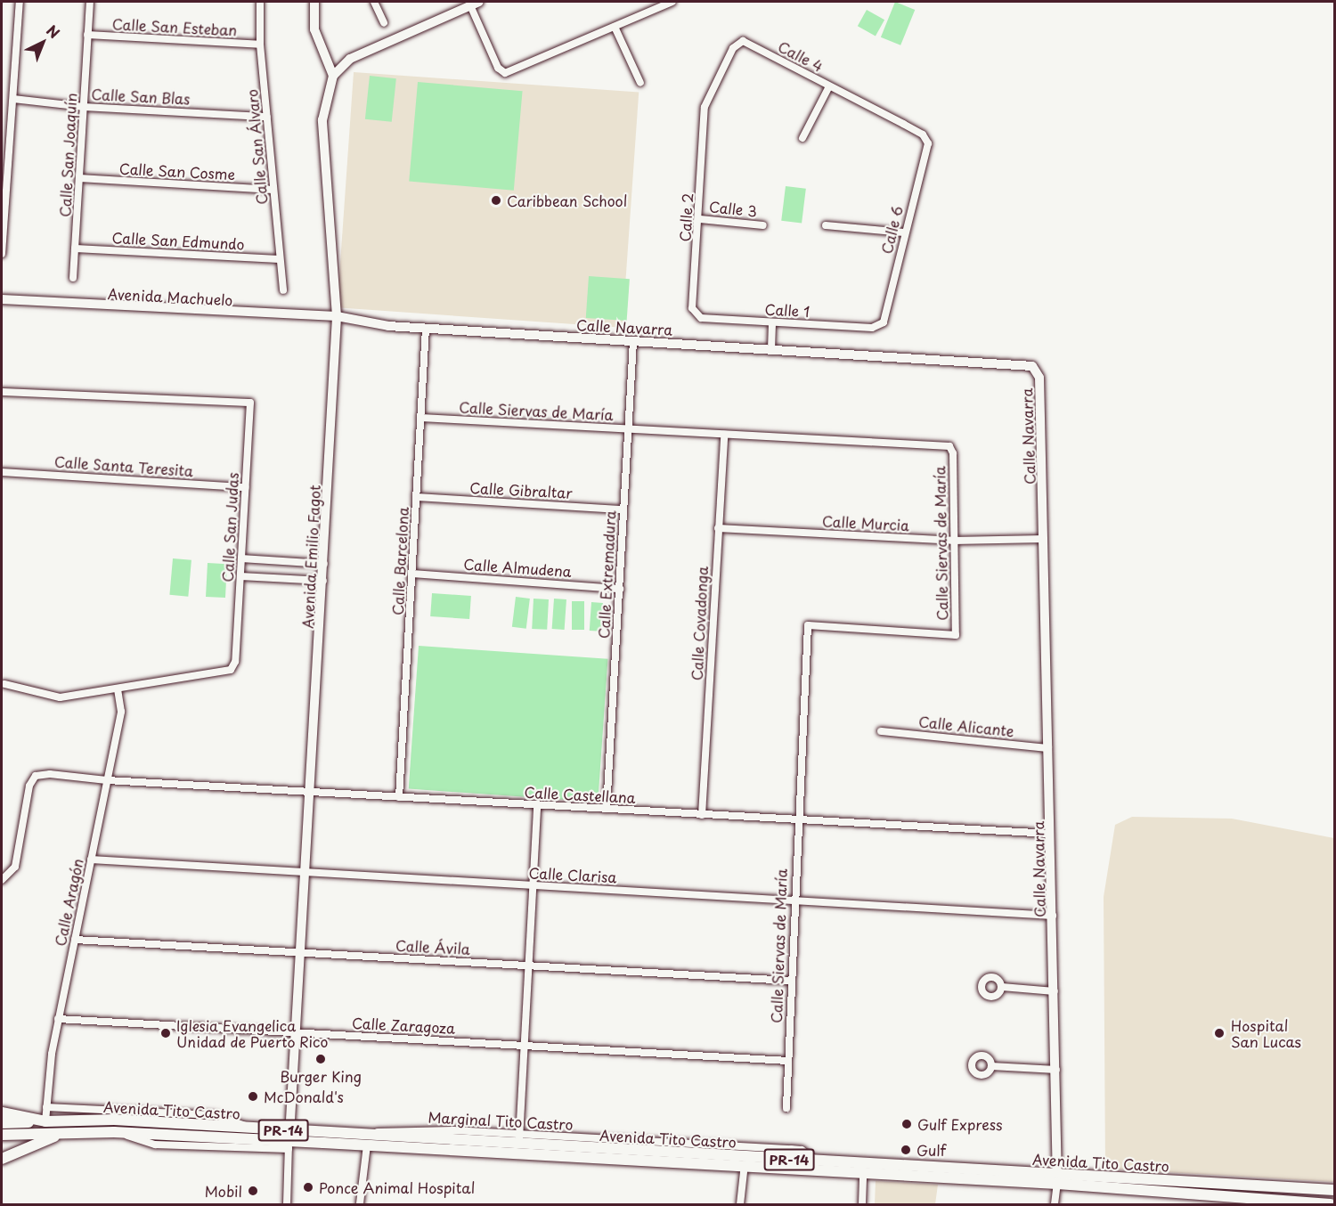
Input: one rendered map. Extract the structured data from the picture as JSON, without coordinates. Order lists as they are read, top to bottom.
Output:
{
  "streets": {
    "main road": ["Avenida Tito Castro", "PR-14"],
    "street": [
      "Calle San Esteban",
      "Calle 4",
      "Calle San Blas",
      "Calle San Álvaro",
      "Calle San Joaquín",
      "Calle San Cosme",
      "Calle 3",
      "Calle 2",
      "Calle 6",
      "Calle San Edmundo",
      "Avenida Machuelo",
      "Calle 1",
      "Calle Navarra",
      "Calle Siervas de María",
      "Calle Santa Teresita",
      "Calle Gibraltar",
      "Calle Murcia",
      "Calle San Judas",
      "Avenida Emilio Fagot",
      "Calle Barcelona",
      "Calle Almudena",
      "Calle Extremadura",
      "Calle Covadonga",
      "Calle Alicante",
      "Calle Castellana",
      "Calle Clarisa",
      "Calle Aragón",
      "Calle Ávila",
      "Calle Zaragoza",
      "Marginal Tito Castro"
    ]
  },
  "crossings": [
    ["Calle San Esteban", "Calle San Álvaro"],
    ["Calle San Esteban", "Calle San Joaquín"],
    ["Calle 4", "Calle 2"],
    ["Calle 4", "Calle 6"],
    ["Calle San Blas", "Calle San Álvaro"],
    ["Calle San Blas", "Calle San Joaquín"],
    ["Calle San Álvaro", "Calle San Cosme"],
    ["Calle San Álvaro", "Calle San Edmundo"],
    ["Calle San Joaquín", "Calle San Cosme"],
    ["Calle San Joaquín", "Calle San Edmundo"],
    ["Calle 3", "Calle 2"],
    ["Calle 2", "Calle 1"],
    ["Calle 6", "Calle 1"],
    ["Avenida Machuelo", "Calle Navarra"],
    ["Avenida Machuelo", "Avenida Emilio Fagot"],
    ["Calle Navarra", "Calle Murcia"],
    ["Calle Navarra", "Avenida Emilio Fagot"],
    ["Calle Navarra", "Calle Barcelona"],
    ["Calle Navarra", "Calle Extremadura"],
    ["Calle Navarra", "Calle Alicante"],
    ["Calle Navarra", "Calle Castellana"],
    ["Calle Navarra", "Calle Clarisa"],
    ["Calle Navarra", "Avenida Tito Castro"],
    ["Calle Siervas de María", "Calle Murcia"],
    ["Calle Siervas de María", "Calle Barcelona"],
    ["Calle Siervas de María", "Calle Extremadura"],
    ["Calle Siervas de María", "Calle Covadonga"],
    ["Calle Siervas de María", "Calle Castellana"],
    ["Calle Siervas de María", "Calle Clarisa"],
    ["Calle Siervas de María", "Calle Ávila"],
    ["Calle Siervas de María", "Calle Zaragoza"],
    ["Calle Santa Teresita", "Calle San Judas"],
    ["Calle Gibraltar", "Calle Barcelona"],
    ["Calle Gibraltar", "Calle Extremadura"],
    ["Calle Murcia", "Calle Covadonga"],
    ["Calle San Judas", "Calle Aragón"],
    ["Avenida Emilio Fagot", "Calle Castellana"],
    ["Avenida Emilio Fagot", "Calle Clarisa"],
    ["Avenida Emilio Fagot", "Calle Ávila"],
    ["Avenida Emilio Fagot", "Calle Zaragoza"],
    ["Avenida Emilio Fagot", "Avenida Tito Castro"],
    ["Calle Barcelona", "Calle Almudena"],
    ["Calle Barcelona", "Calle Castellana"],
    ["Calle Almudena", "Calle Extremadura"],
    ["Calle Extremadura", "Calle Castellana"],
    ["Calle Covadonga", "Calle Castellana"],
    ["Calle Castellana", "Calle Aragón"],
    ["Calle Clarisa", "Calle Aragón"],
    ["Calle Aragón", "Calle Ávila"],
    ["Calle Aragón", "Calle Zaragoza"],
    ["Calle Aragón", "Avenida Tito Castro"],
    ["Avenida Tito Castro", "Marginal Tito Castro"]
  ],
  "places": [
    "Caribbean School",
    "Iglesia Evangelica Unidad de Puerto Rico",
    "Hospital San Lucas",
    "Burger King",
    "McDonald's",
    "Gulf Express",
    "Gulf",
    "Ponce Animal Hospital",
    "Mobil"
  ],
  "north": "top right"
}
